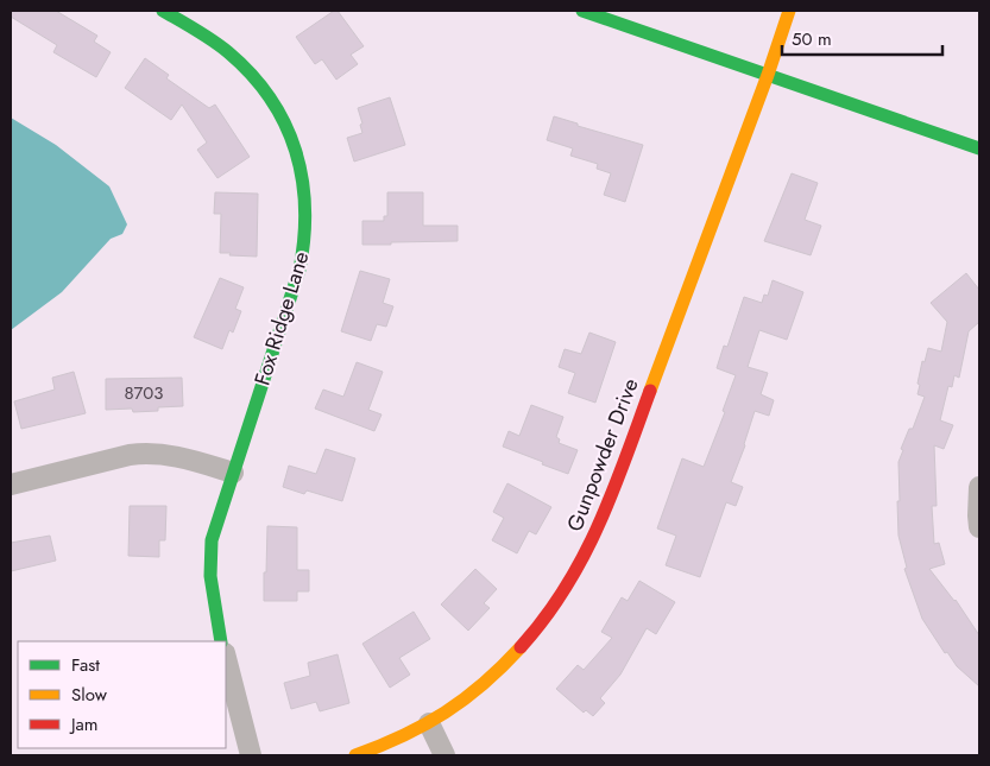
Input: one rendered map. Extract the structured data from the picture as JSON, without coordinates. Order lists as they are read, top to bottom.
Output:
{
  "streets": {
    "street": ["Fox Ridge Lane", "Gunpowder Drive"]
  },
  "house_numbers": ["8703"],
  "legend": ["Fast", "Slow", "Jam"],
  "scale_bar": "50 m"
}
